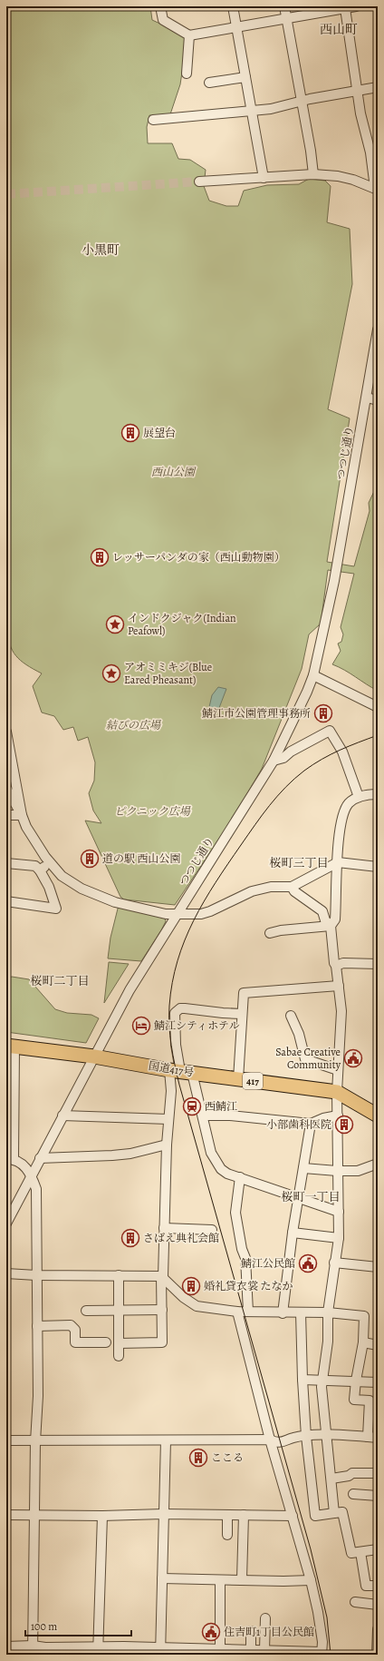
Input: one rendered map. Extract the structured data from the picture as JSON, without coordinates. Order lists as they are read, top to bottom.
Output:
{
  "streets": {
    "highway": ["国道417号", "417"],
    "street": ["つつじ通り"]
  },
  "crossings": [
    ["つつじ通り", "国道417号"]
  ],
  "districts": [
    "西山町",
    "小黒町",
    "桜町三丁目",
    "桜町二丁目",
    "桜町一丁目"
  ],
  "parks": ["西山公園", "結びの広場", "ピクニック広場"],
  "places": {
    "building": [
      "展望台",
      "レッサーパンダの家（西山動物園）",
      "鯖江市公園管理事務所",
      "道の駅 西山公園",
      "小部歯科医院",
      "さばえ典礼会館",
      "婚礼貸衣裳 たなか",
      "ここる"
    ],
    "place": ["インドクジャク(Indian Peafowl)", "アオミミキジ(Blue Eared Pheasant)"],
    "hotel": ["鯖江シティホテル"],
    "public building": ["Sabae Creative Community", "鯖江公民館", "住吉町1丁目公民館"],
    "station": ["西鯖江"]
  },
  "scale_bar": "100 m"
}
